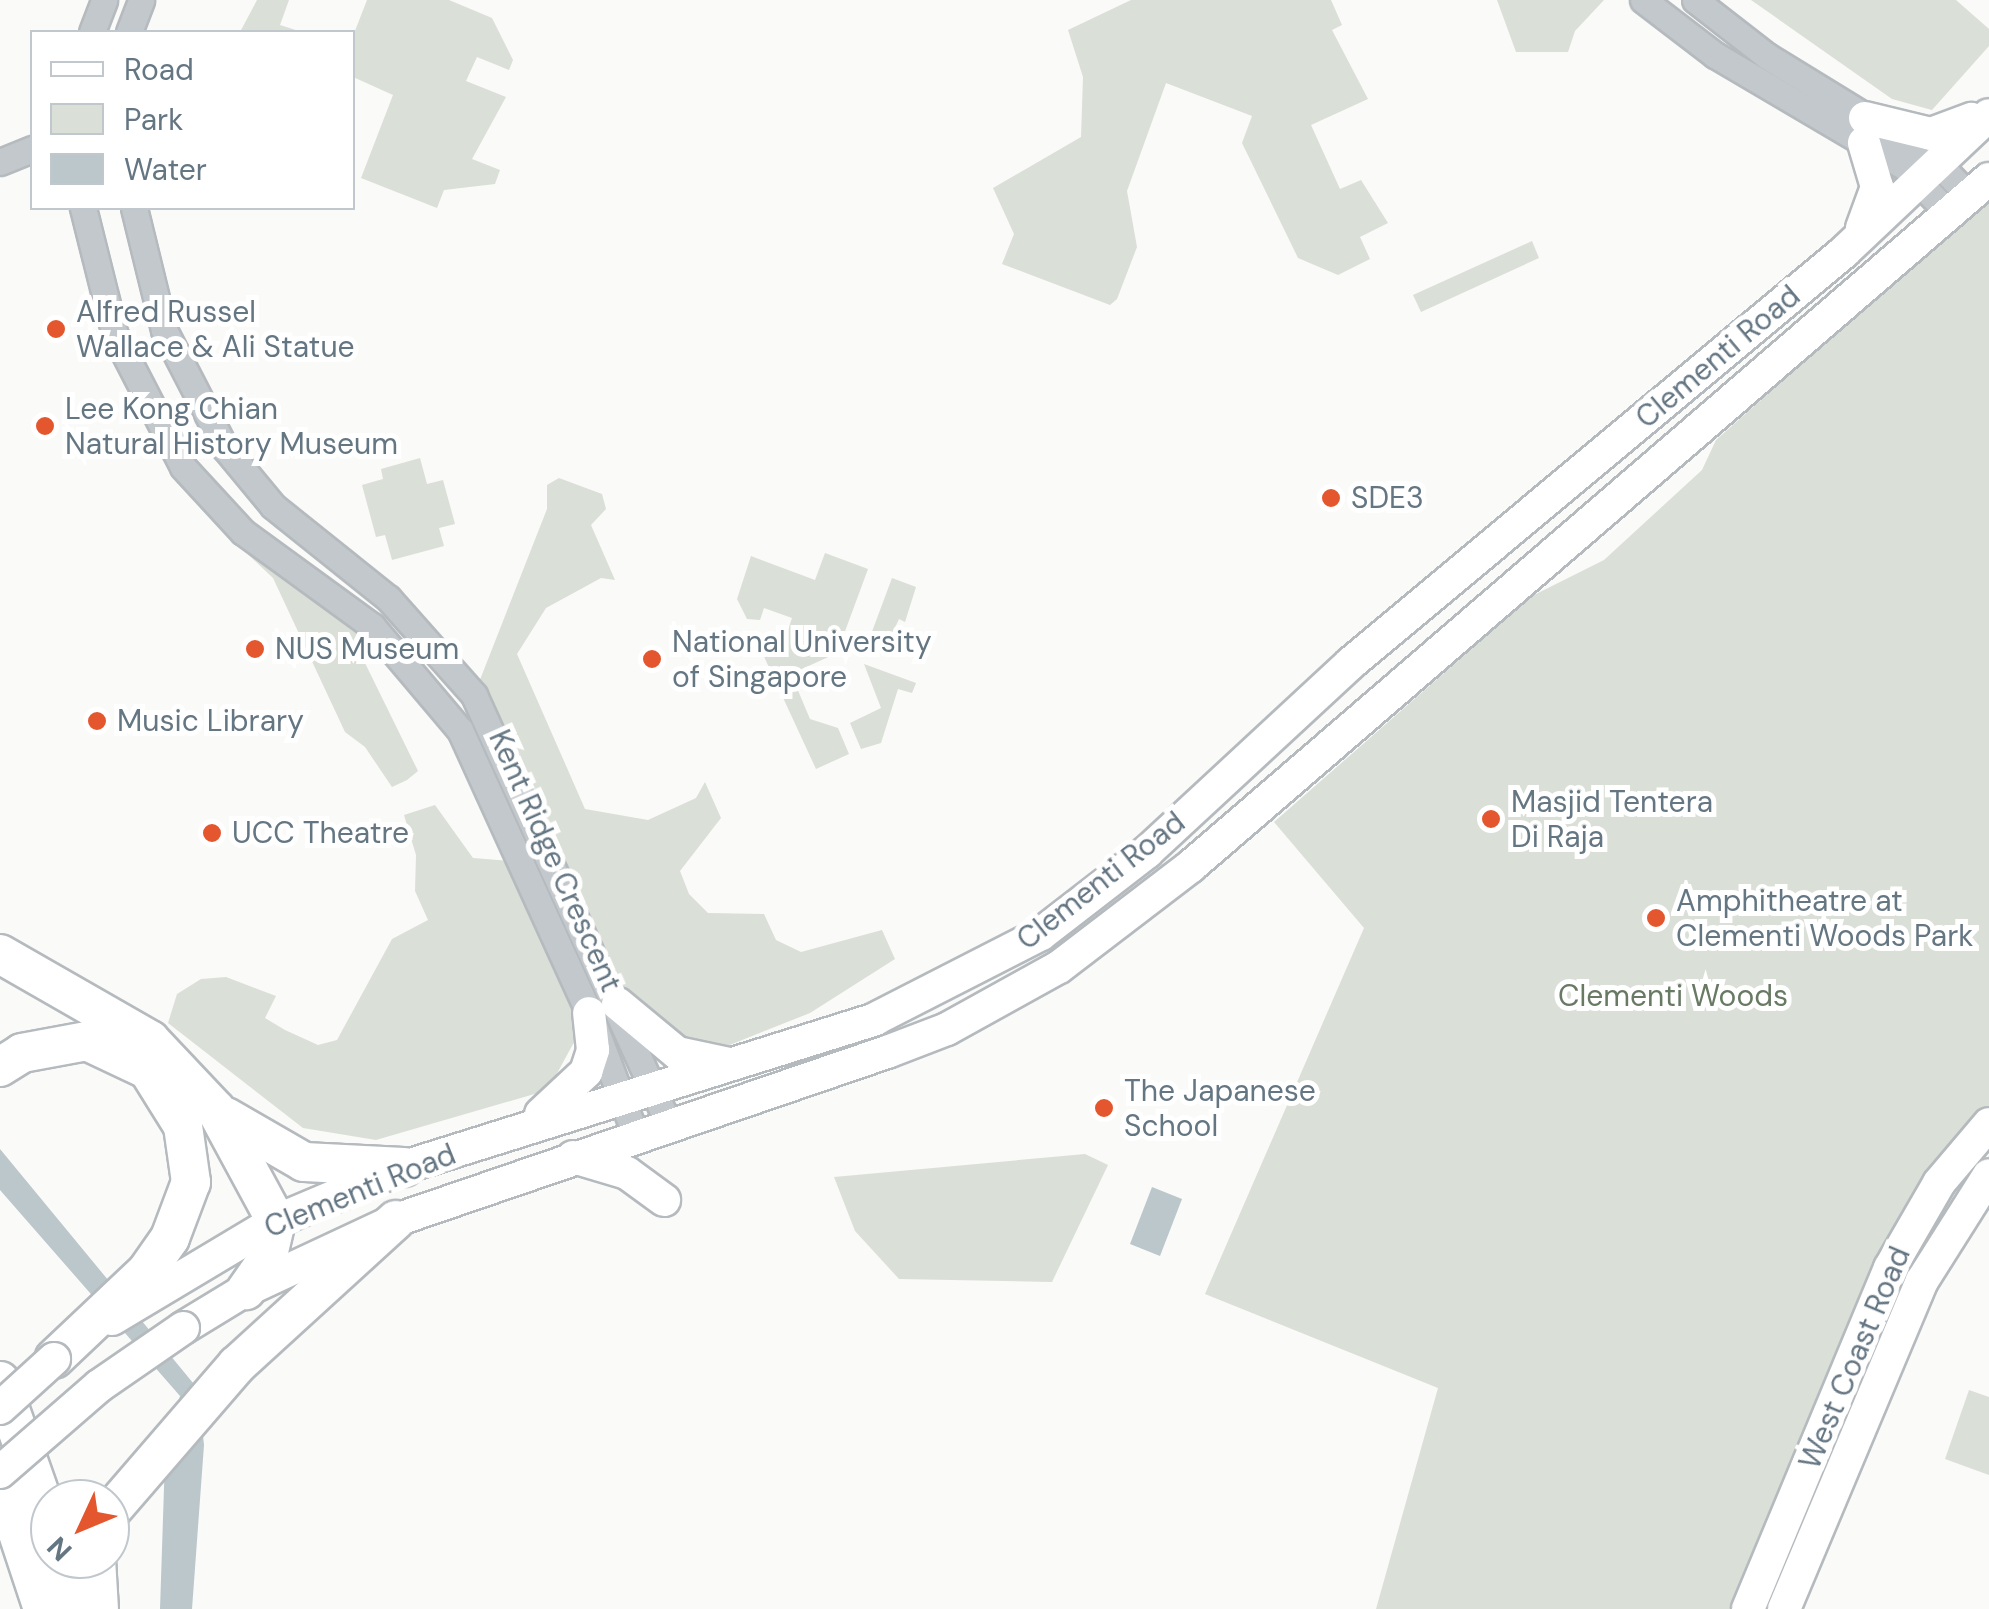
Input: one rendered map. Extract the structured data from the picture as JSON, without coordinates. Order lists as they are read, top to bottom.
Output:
{
  "streets": {
    "main road": ["Clementi Road", "West Coast Road"],
    "street": ["Kent Ridge Crescent"]
  },
  "crossings": [
    ["Clementi Road", "Kent Ridge Crescent"]
  ],
  "parks": ["Clementi Woods"],
  "places": [
    "Alfred Russel Wallace & Ali Statue",
    "Lee Kong Chian Natural History Museum",
    "SDE3",
    "NUS Museum",
    "National University of Singapore",
    "Music Library",
    "Masjid Tentera Di Raja",
    "UCC Theatre",
    "Amphitheatre at Clementi Woods Park",
    "The Japanese School"
  ],
  "legend": ["Road", "Park", "Water"],
  "north": "bottom left"
}
